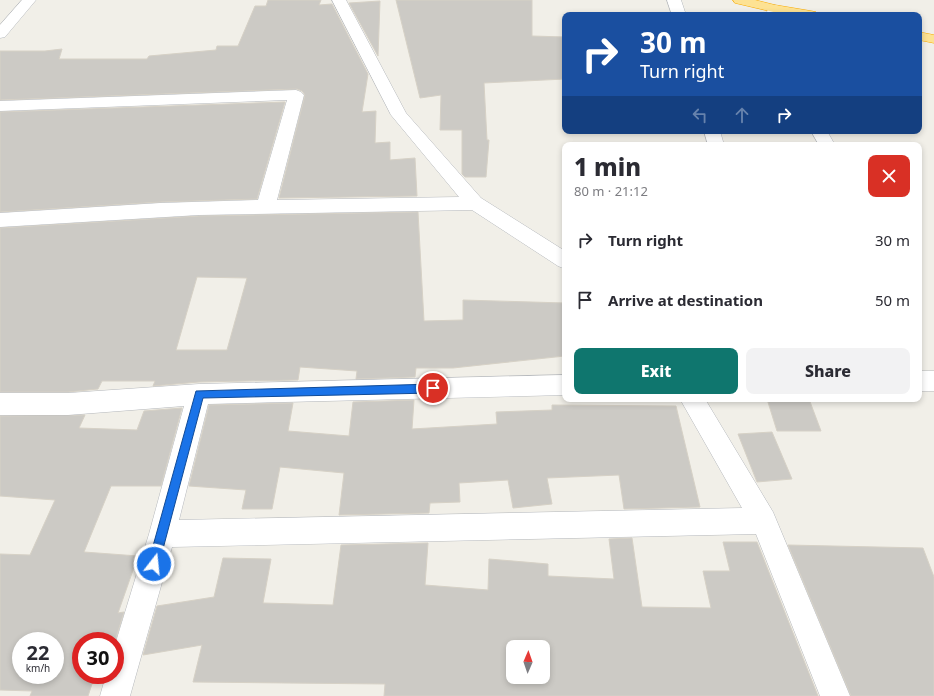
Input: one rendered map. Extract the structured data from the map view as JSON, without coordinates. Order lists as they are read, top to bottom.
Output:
{
  "north": "top",
  "page": {
    "turn": ["30 m", "Turn right"],
    "heading": ["1 min", "80 m · 21:12"],
    "list": [
      {
        "name": "Turn right",
        "value": "30 m"
      },
      {
        "name": "Arrive at destination",
        "value": "50 m"
      }
    ],
    "buttons": ["Exit", "Share"],
    "speed": "22 km/h",
    "limit": "30"
  }
}
